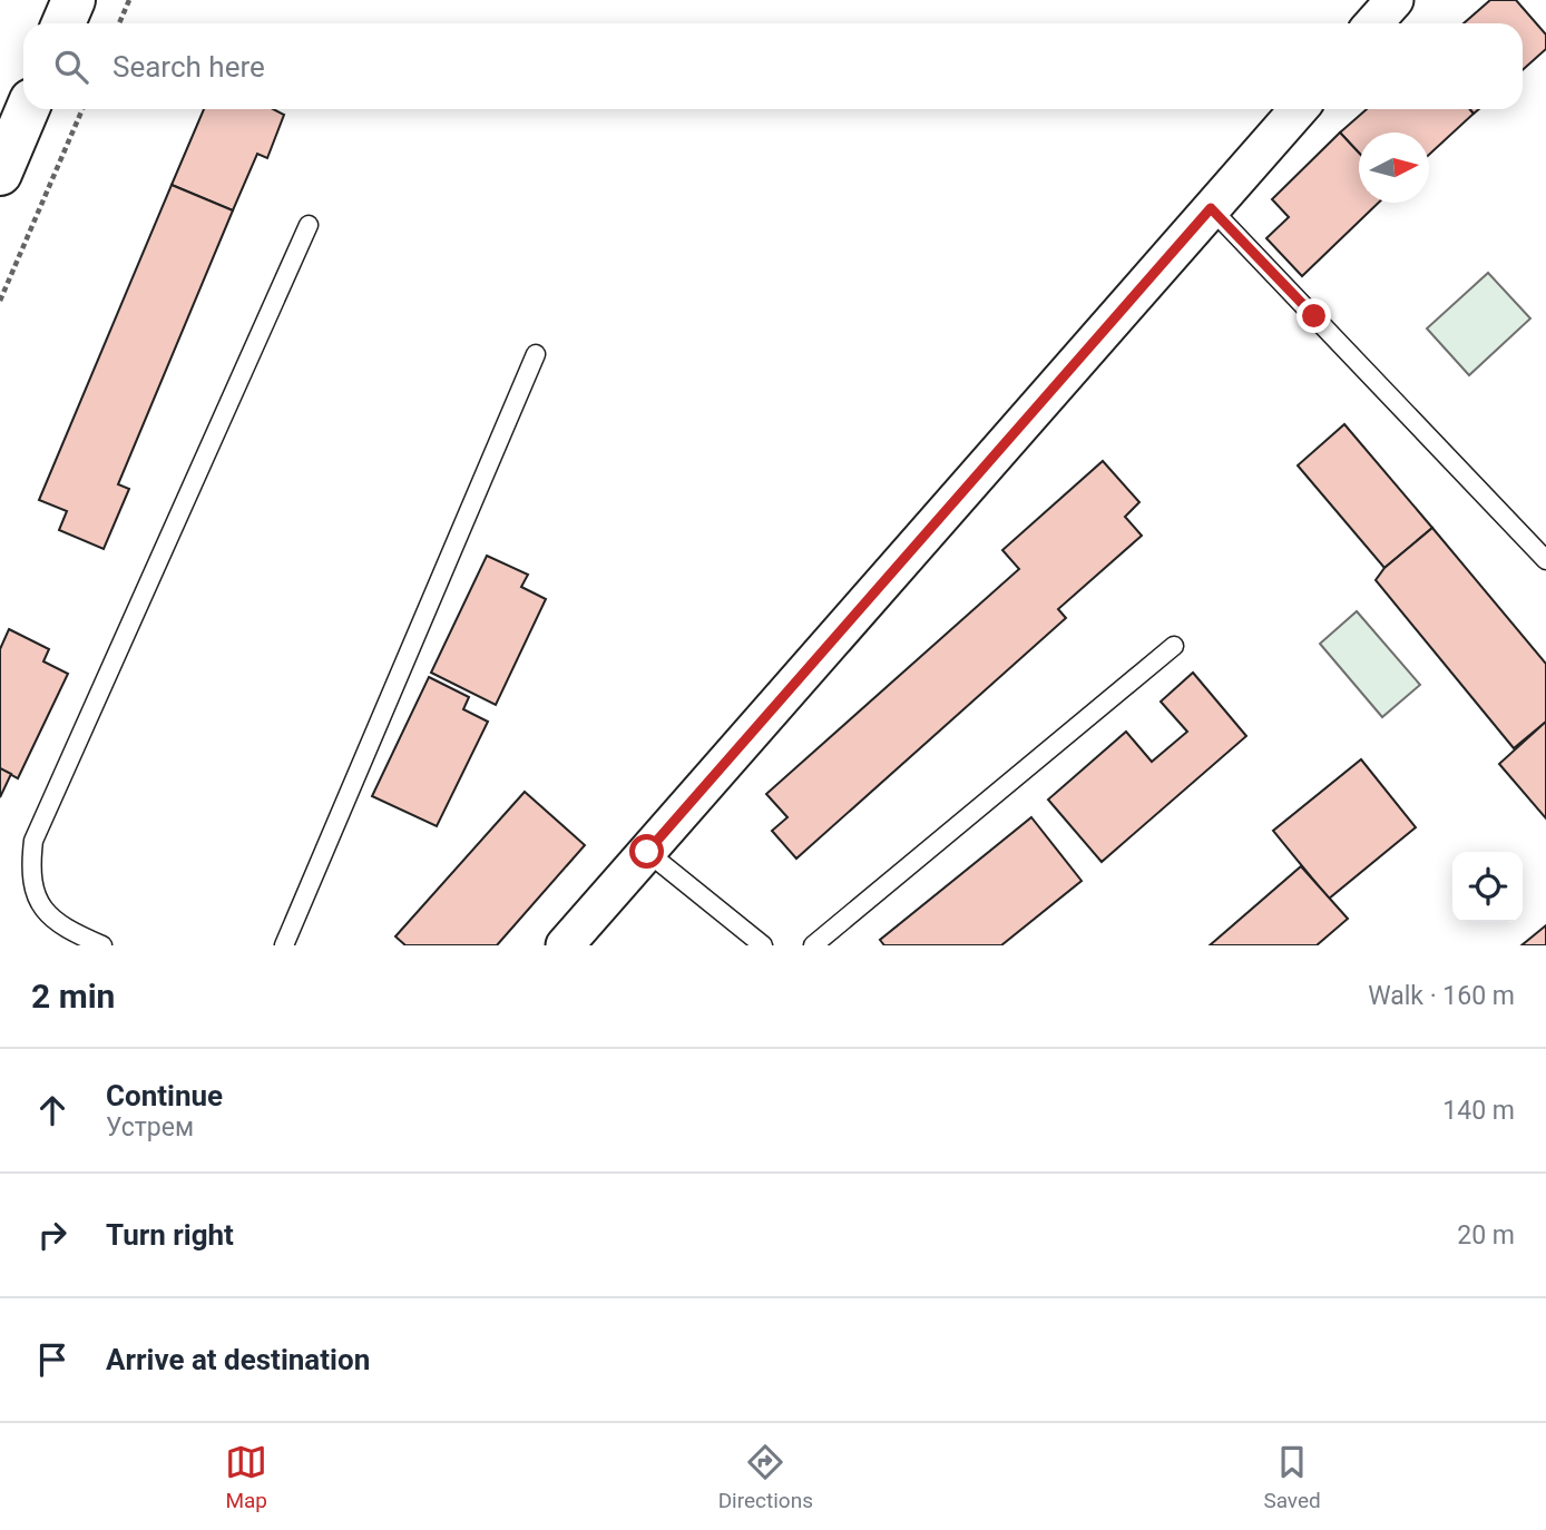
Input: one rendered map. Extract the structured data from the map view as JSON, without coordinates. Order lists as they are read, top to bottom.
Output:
{
  "north": "right",
  "page": {
    "search": "Search here",
    "heading": ["2 min", "Walk · 160 m"],
    "list": [
      ["Continue", "Устрем", "140 m"],
      ["Turn right", "20 m"],
      "Arrive at destination"
    ],
    "nav": ["Map", "Directions", "Saved"]
  }
}
